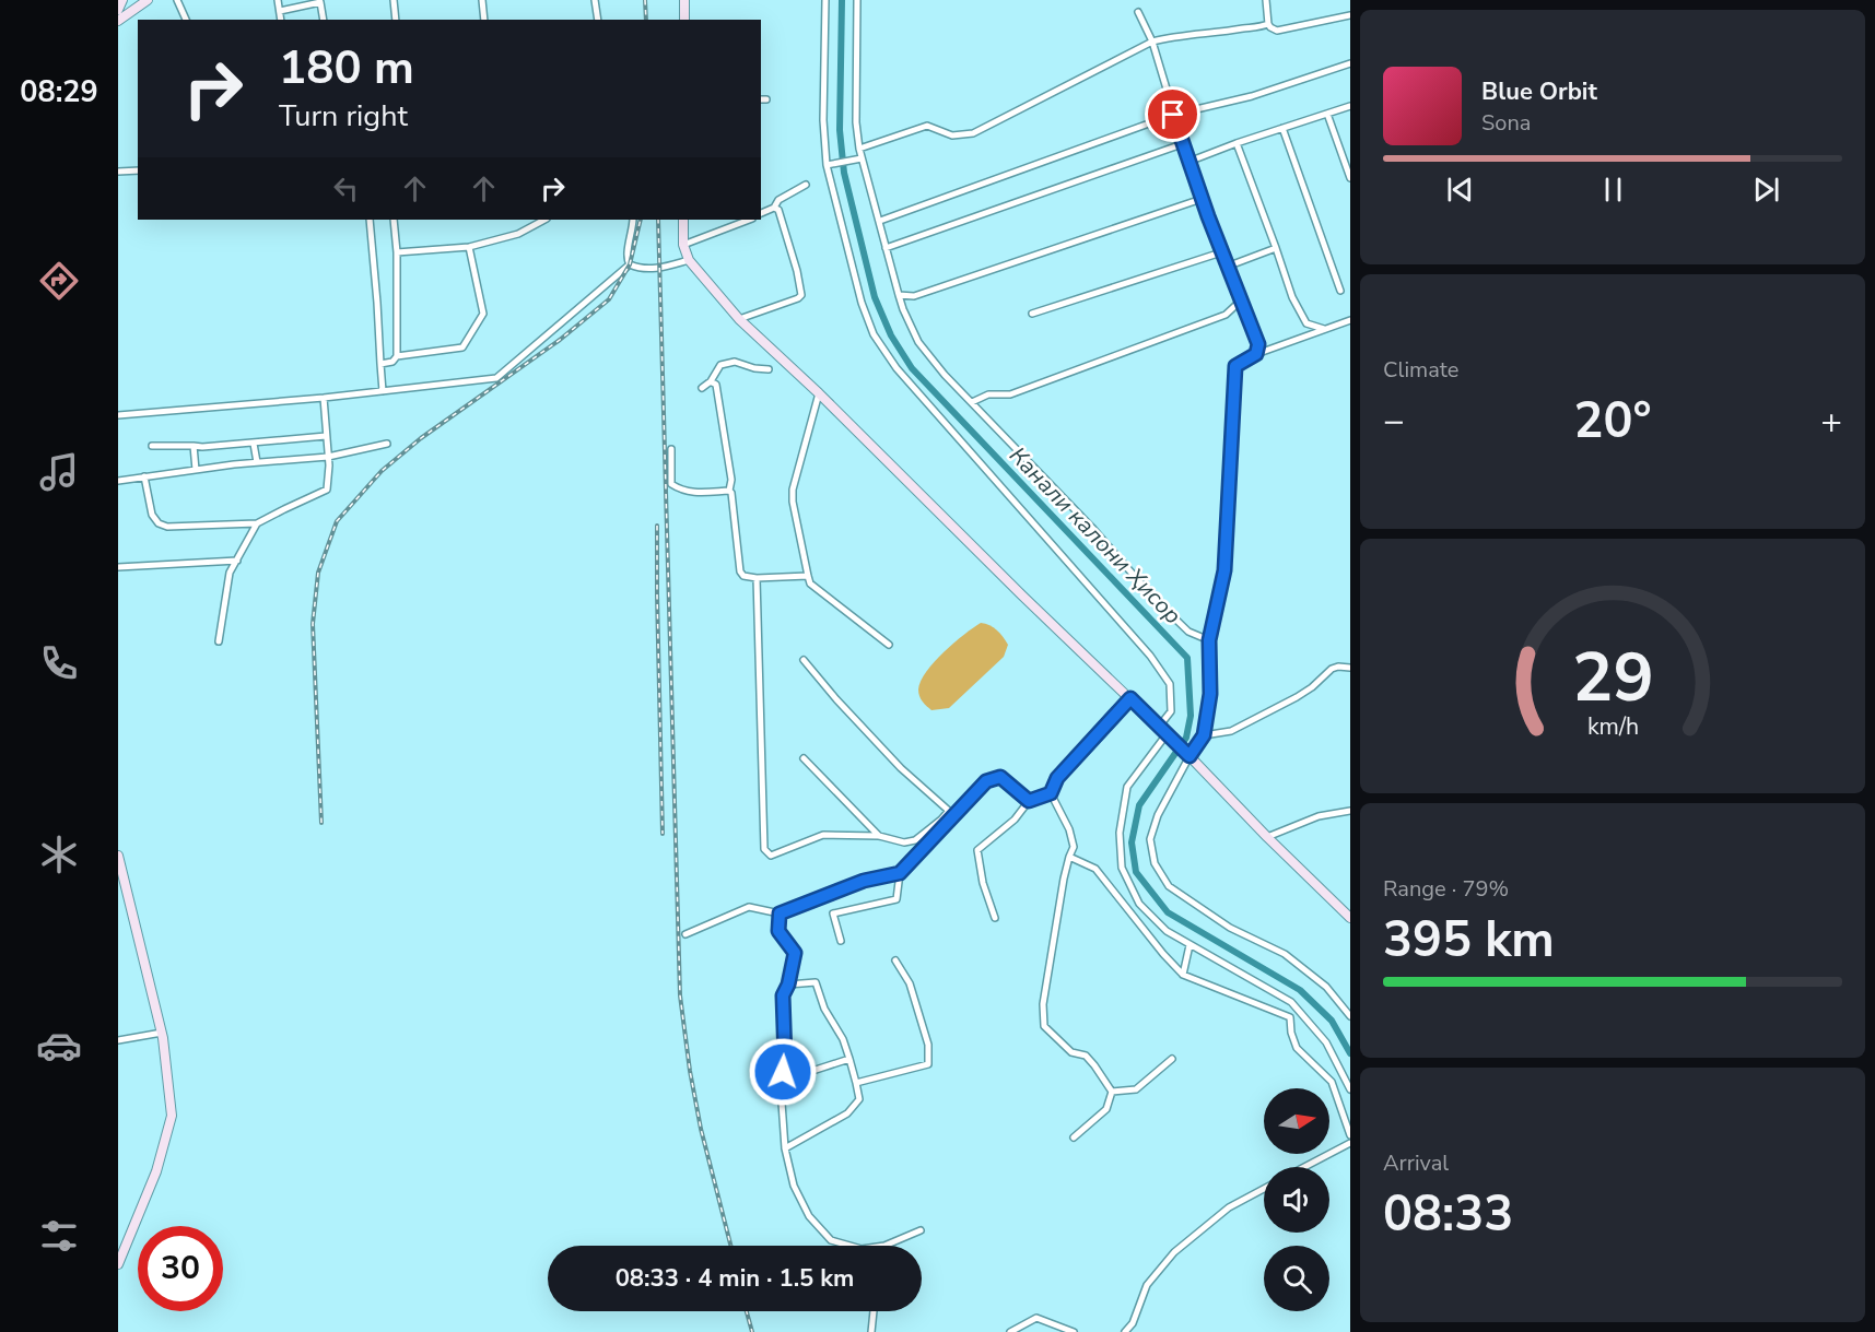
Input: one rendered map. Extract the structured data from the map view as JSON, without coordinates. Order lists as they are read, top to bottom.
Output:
{
  "water": ["Канали калони Ҳисор"],
  "north": "right",
  "page": {
    "tabs": "08:29",
    "turn": ["180 m", "Turn right"],
    "song": ["Blue Orbit", "Sona"],
    "tile": [
      "Climate",
      ["Range · 79%", "395 km"],
      ["Arrival", "08:33"]
    ],
    "heat": ["−", "20°", "+"],
    "limit": "30",
    "trip": "08:33 · 4 min · 1.5 km",
    "gauge": ["29", "km/h"]
  }
}
